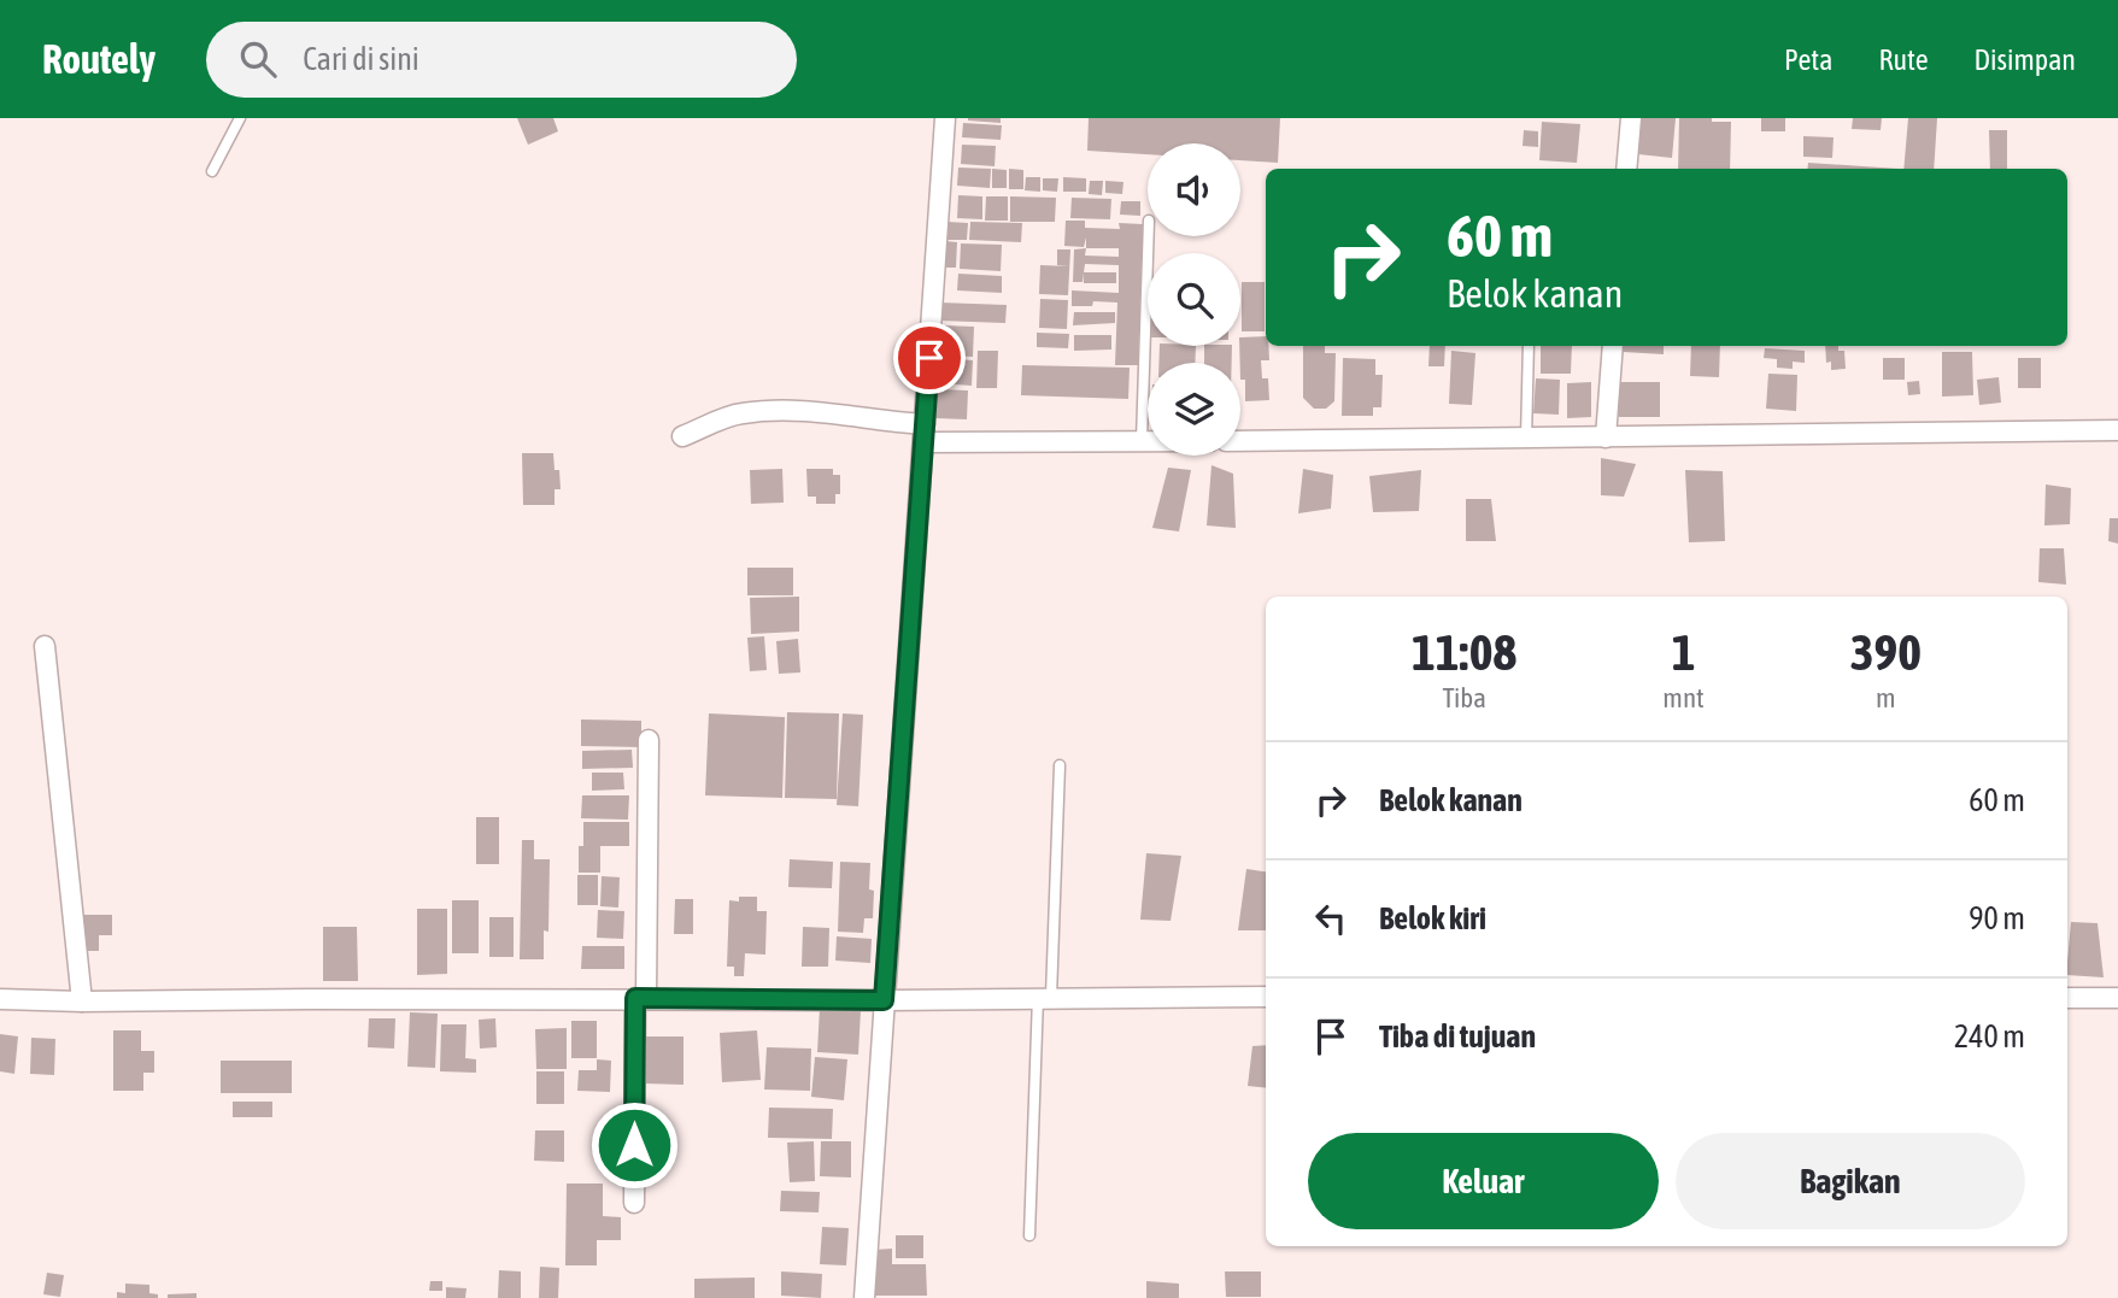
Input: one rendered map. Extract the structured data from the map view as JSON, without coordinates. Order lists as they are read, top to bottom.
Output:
{
  "page": {
    "header": "Routely",
    "search": "Cari di sini",
    "nav": ["Peta", "Rute", "Disimpan"],
    "turn": ["60 m", "Belok kanan"],
    "eta": [
      "11:08",
      "Tiba",
      "1",
      "mnt",
      "390",
      "m"
    ],
    "list": [
      {
        "name": "Belok kanan",
        "value": "60 m"
      },
      {
        "name": "Belok kiri",
        "value": "90 m"
      },
      {
        "name": "Tiba di tujuan",
        "value": "240 m"
      }
    ],
    "buttons": ["Keluar", "Bagikan"]
  }
}
